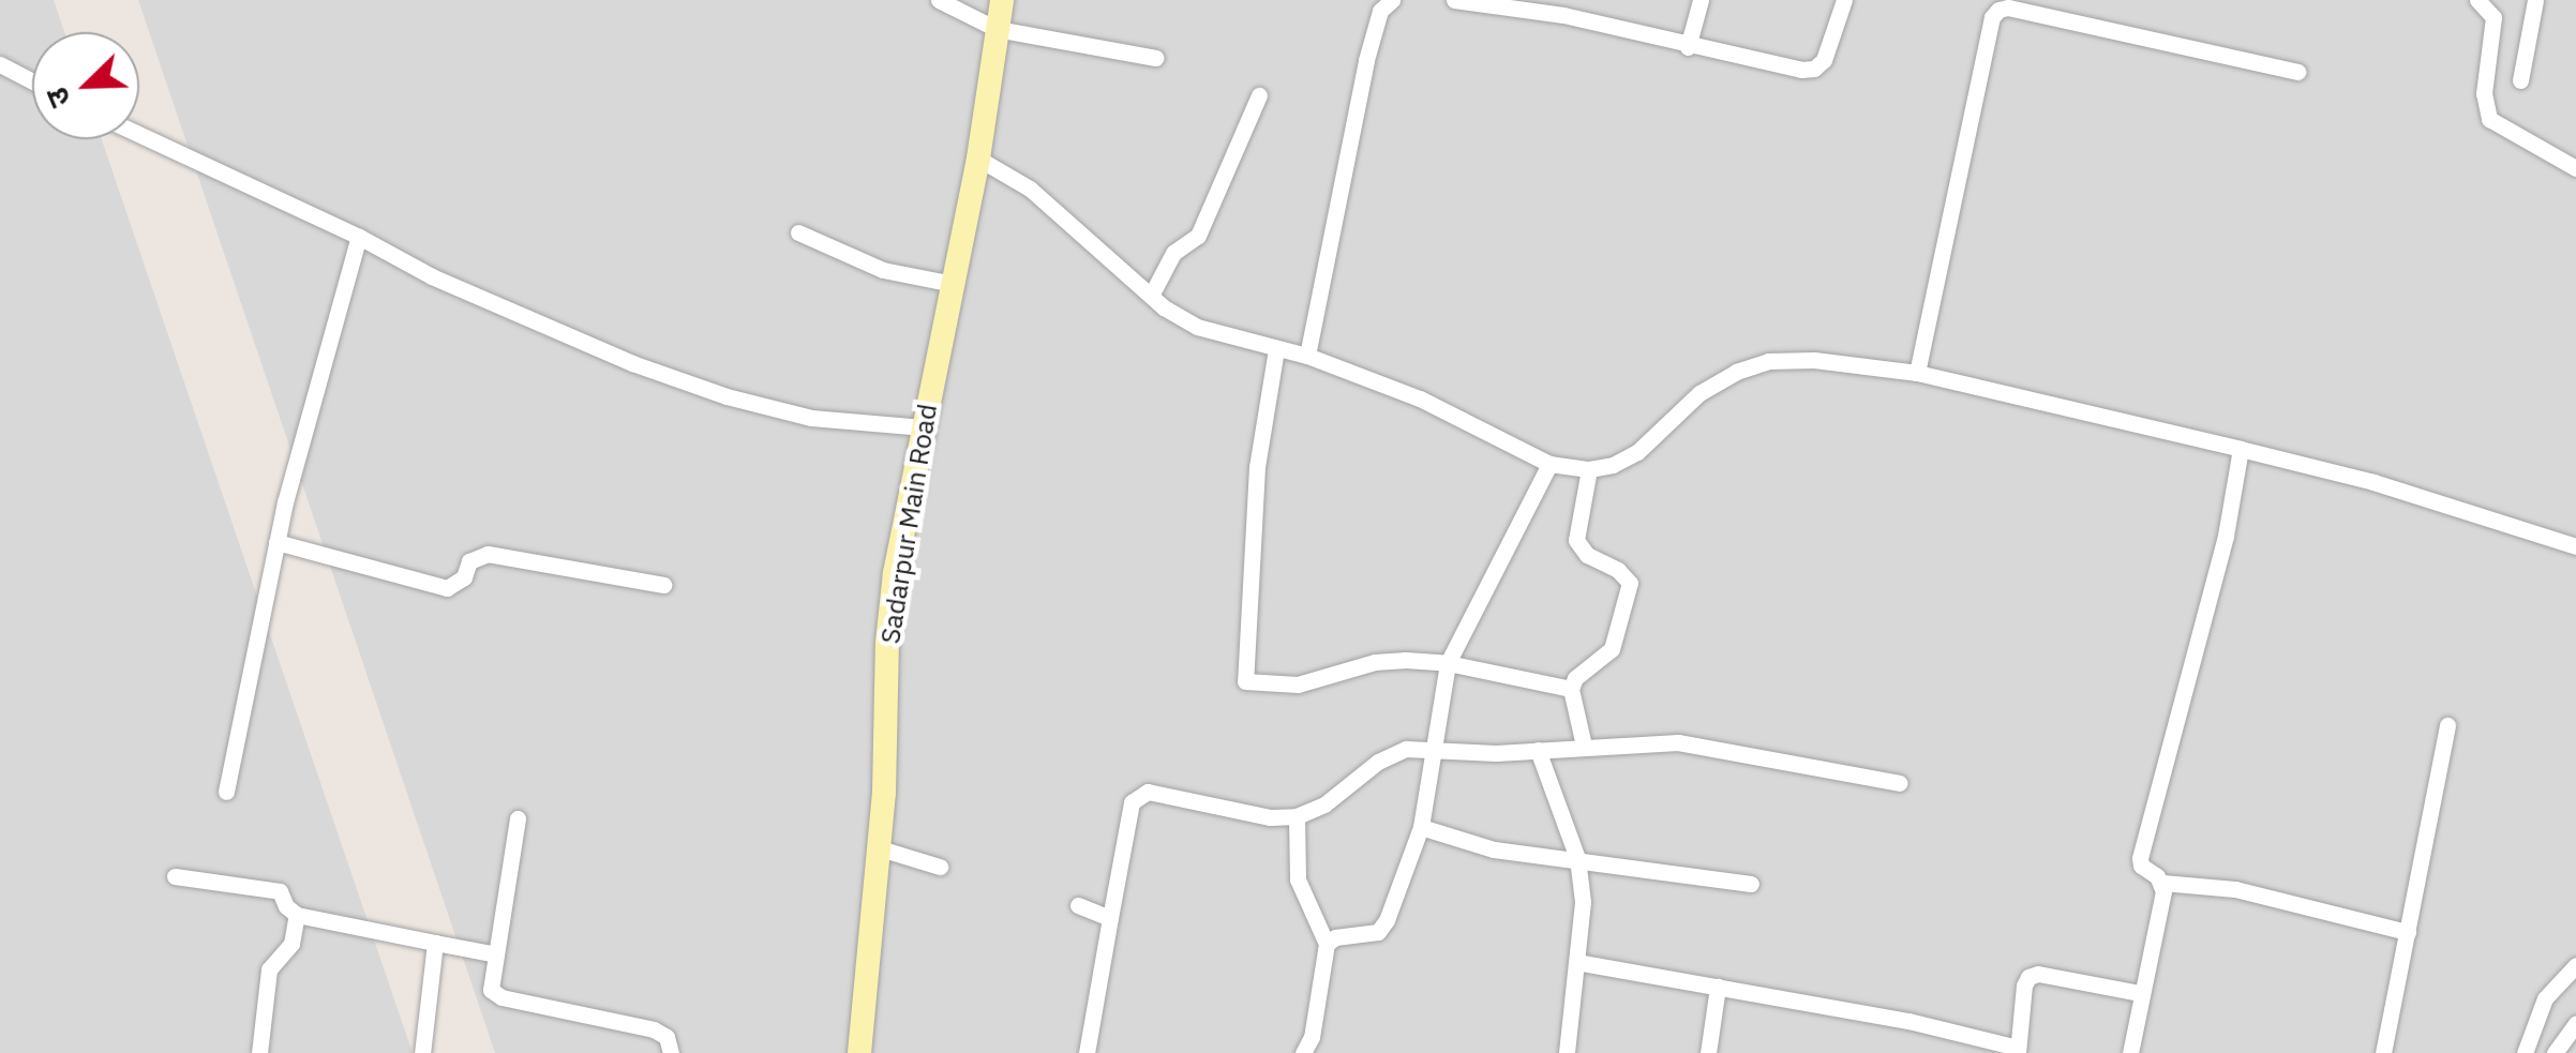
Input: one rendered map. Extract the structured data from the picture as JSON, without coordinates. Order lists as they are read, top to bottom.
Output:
{
  "streets": {
    "street": ["Sadarpur Main Road"]
  },
  "north": "bottom left"
}
